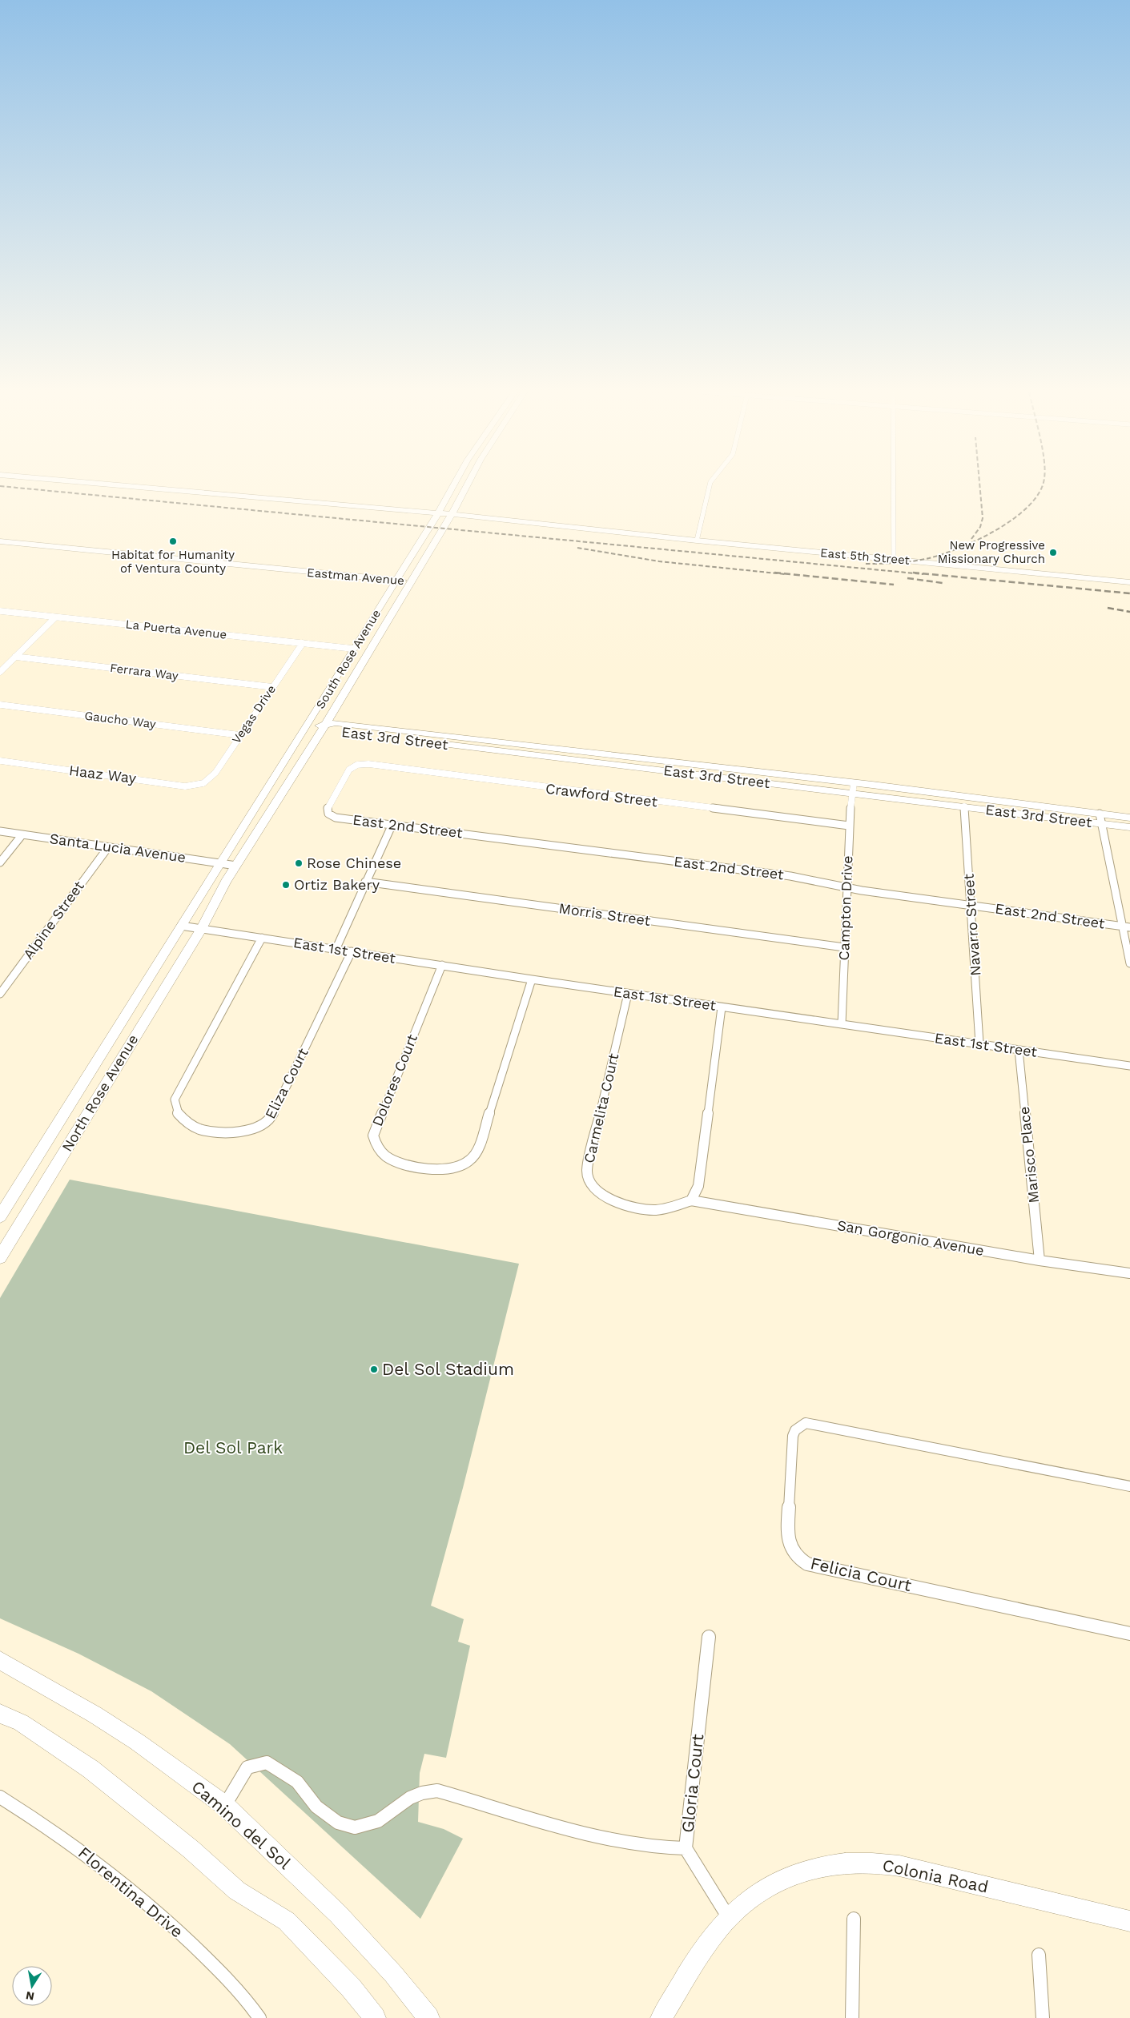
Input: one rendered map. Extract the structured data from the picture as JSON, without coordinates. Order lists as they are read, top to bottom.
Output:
{
  "streets": {
    "main road": [
      "East 5th Street",
      "Eastman Avenue",
      "South Rose Avenue",
      "East 3rd Street",
      "North Rose Avenue",
      "Camino del Sol",
      "Colonia Road"
    ],
    "street": [
      "La Puerta Avenue",
      "Ferrara Way",
      "Vegas Drive",
      "Gaucho Way",
      "Haaz Way",
      "Crawford Street",
      "East 2nd Street",
      "Santa Lucia Avenue",
      "Campton Drive",
      "Morris Street",
      "Alpine Street",
      "Navarro Street",
      "East 1st Street",
      "Dolores Court",
      "Eliza Court",
      "Carmelita Court",
      "Marisco Place",
      "San Gorgonio Avenue",
      "Felicia Court",
      "Gloria Court",
      "Florentina Drive"
    ]
  },
  "crossings": [
    ["East 5th Street", "South Rose Avenue"],
    ["Eastman Avenue", "South Rose Avenue"],
    ["La Puerta Avenue", "South Rose Avenue"],
    ["La Puerta Avenue", "Vegas Drive"],
    ["South Rose Avenue", "East 3rd Street"],
    ["South Rose Avenue", "Santa Lucia Avenue"],
    ["South Rose Avenue", "East 1st Street"],
    ["South Rose Avenue", "North Rose Avenue"],
    ["Ferrara Way", "Vegas Drive"],
    ["Vegas Drive", "Gaucho Way"],
    ["Vegas Drive", "Haaz Way"],
    ["East 3rd Street", "Campton Drive"],
    ["East 3rd Street", "Navarro Street"],
    ["Crawford Street", "East 2nd Street"],
    ["Crawford Street", "Campton Drive"],
    ["East 2nd Street", "Campton Drive"],
    ["East 2nd Street", "Navarro Street"],
    ["Santa Lucia Avenue", "Alpine Street"],
    ["Campton Drive", "Morris Street"],
    ["Campton Drive", "East 1st Street"],
    ["Navarro Street", "East 1st Street"],
    ["East 1st Street", "Dolores Court"],
    ["East 1st Street", "Eliza Court"],
    ["East 1st Street", "North Rose Avenue"],
    ["East 1st Street", "Carmelita Court"],
    ["East 1st Street", "Marisco Place"],
    ["Carmelita Court", "San Gorgonio Avenue"],
    ["Marisco Place", "San Gorgonio Avenue"],
    ["Gloria Court", "Colonia Road"]
  ],
  "parks": ["Del Sol Park"],
  "places": [
    "Habitat for Humanity of Ventura County",
    "New Progressive Missionary Church",
    "Rose Chinese",
    "Ortiz Bakery",
    "Del Sol Stadium"
  ],
  "north": "bottom"
}
